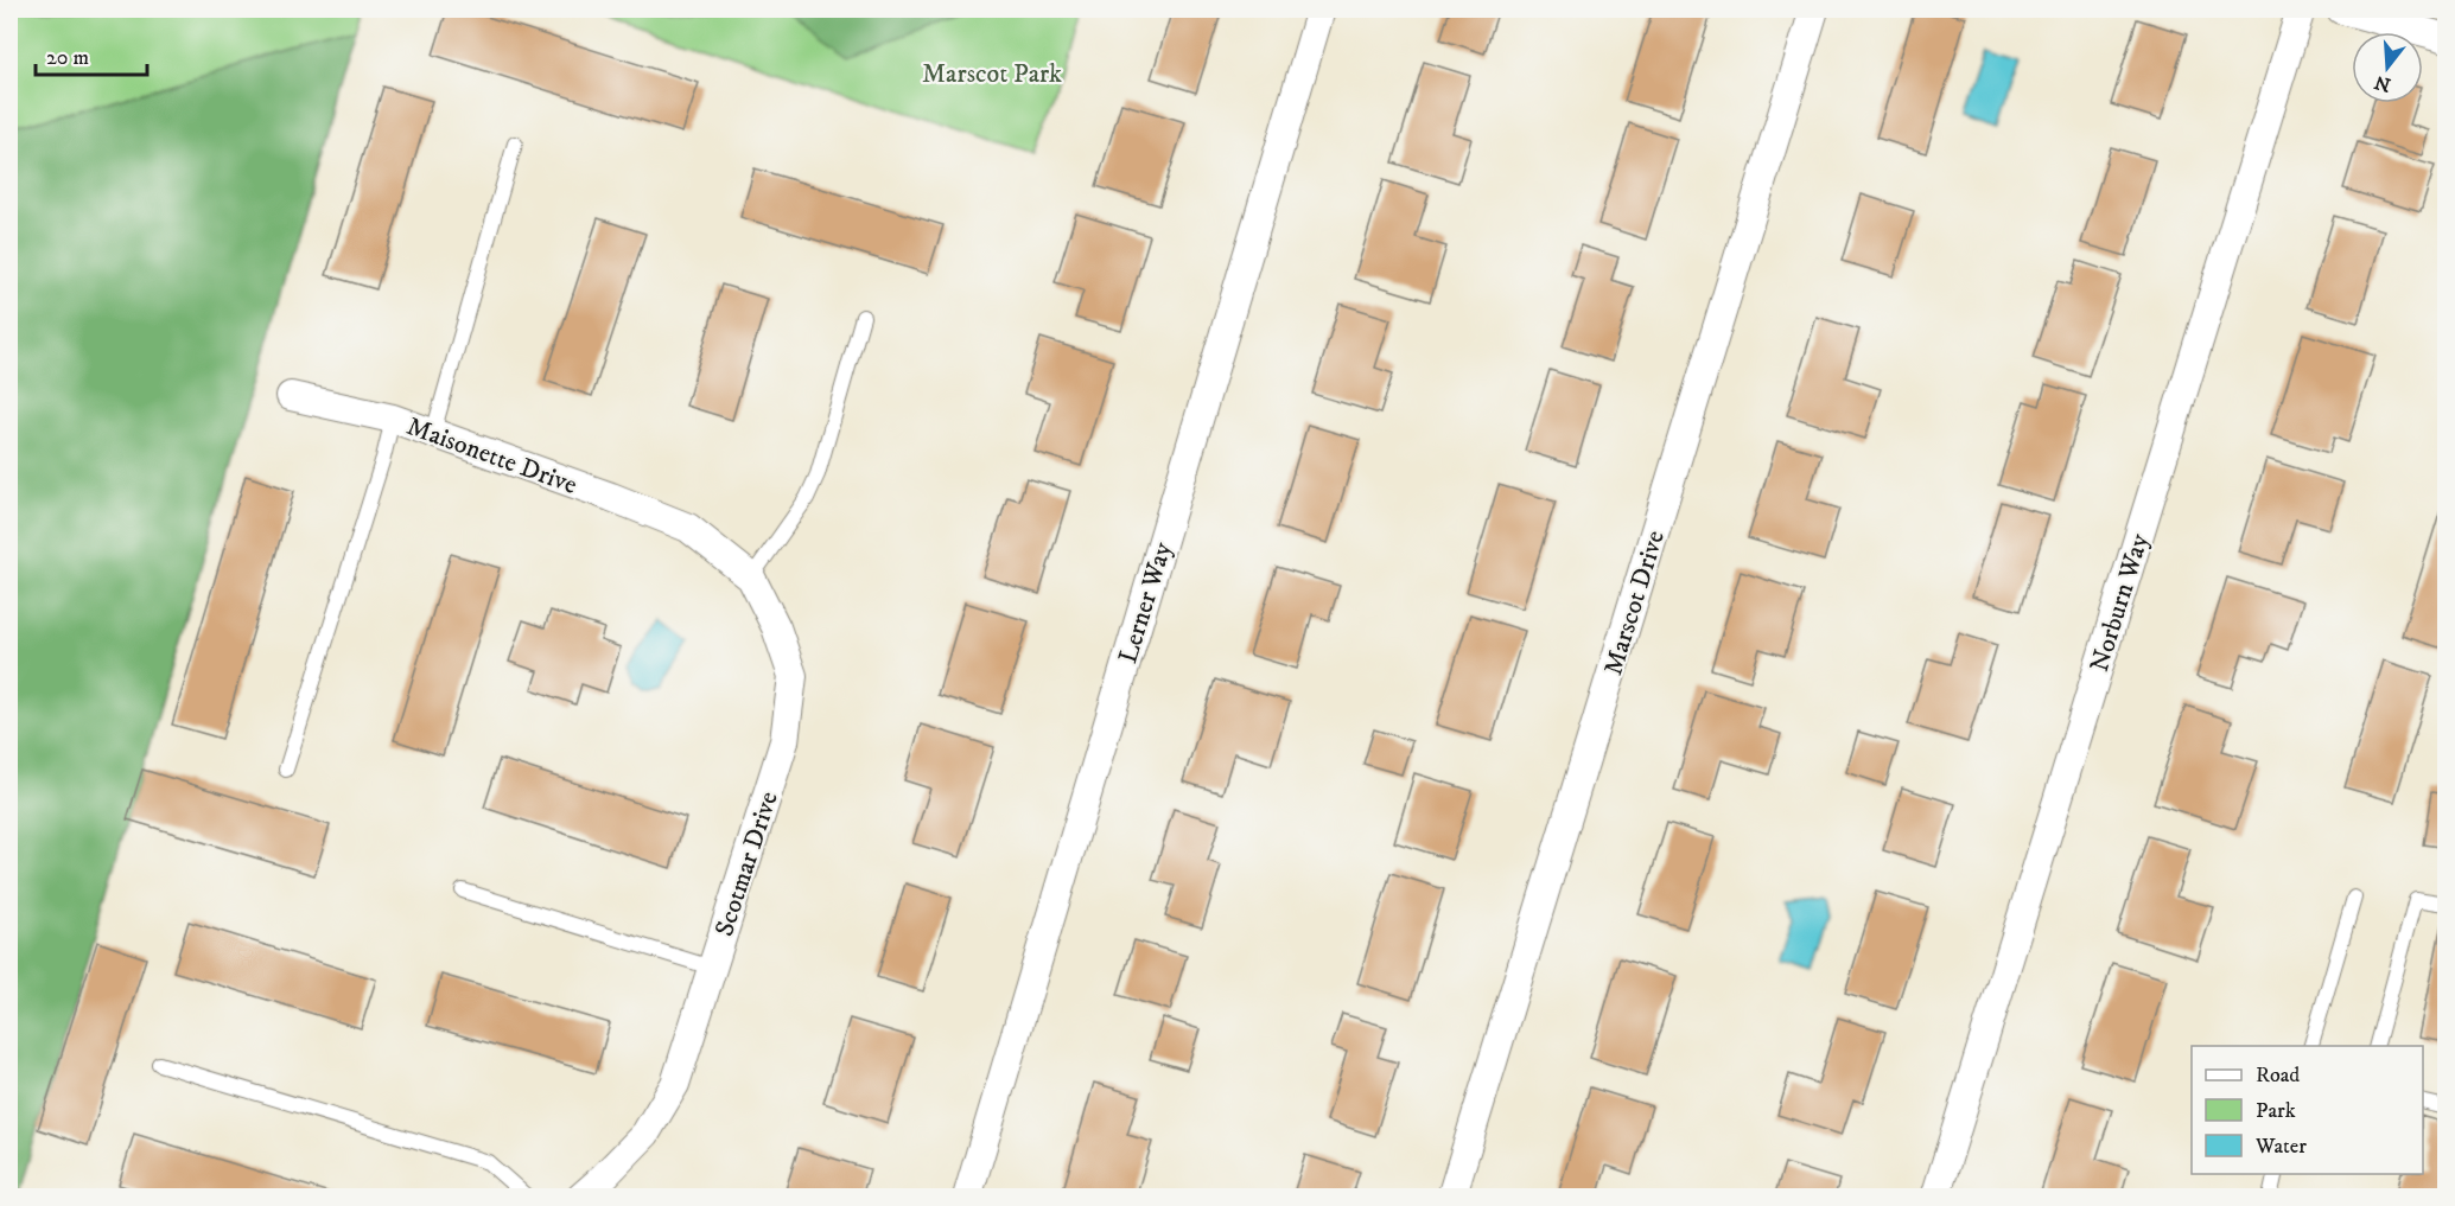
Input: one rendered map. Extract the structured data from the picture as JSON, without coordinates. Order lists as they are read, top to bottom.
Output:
{
  "streets": {
    "street": [
      "Maisonette Drive",
      "Lerner Way",
      "Marscot Drive",
      "Norburn Way",
      "Scotmar Drive"
    ]
  },
  "crossings": [
    ["Maisonette Drive", "Scotmar Drive"]
  ],
  "parks": ["Marscot Park"],
  "legend": ["Road", "Park", "Water"],
  "scale_bar": "20 m",
  "north": "bottom"
}
